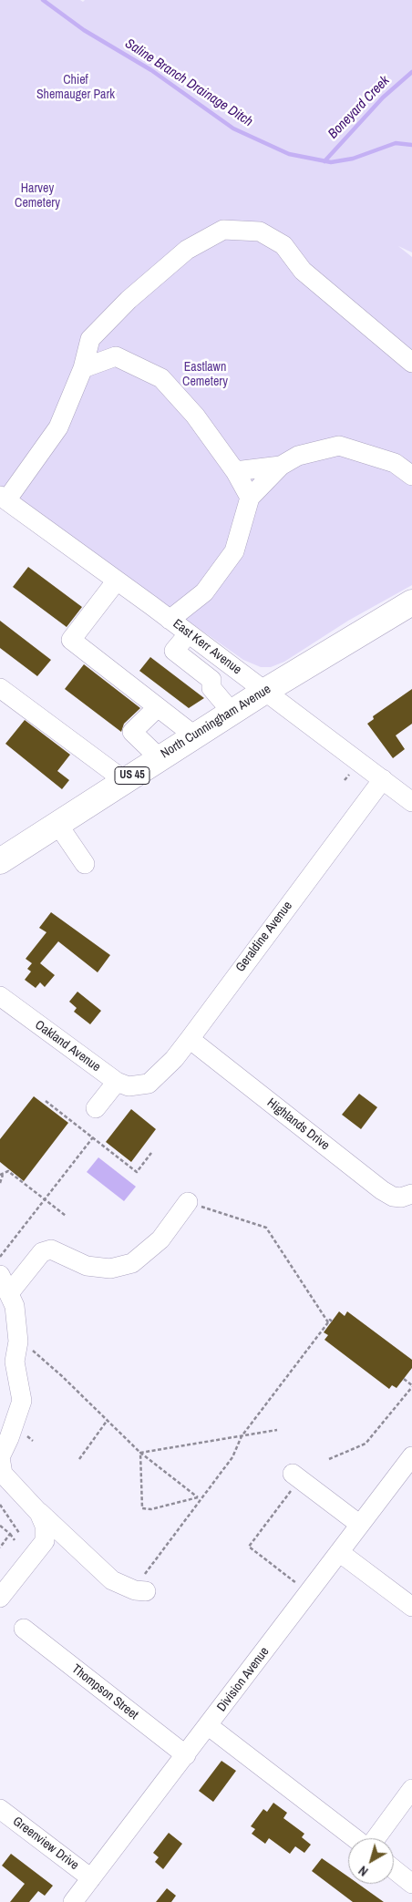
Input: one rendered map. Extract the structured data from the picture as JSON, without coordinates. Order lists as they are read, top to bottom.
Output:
{
  "streets": {
    "main road": ["North Cunningham Avenue", "US 45"],
    "street": [
      "East Kerr Avenue",
      "Geraldine Avenue",
      "Oakland Avenue",
      "Highlands Drive",
      "Division Avenue",
      "Thompson Street",
      "Greenview Drive"
    ]
  },
  "crossings": [
    ["East Kerr Avenue", "North Cunningham Avenue"],
    ["East Kerr Avenue", "Geraldine Avenue"],
    ["Geraldine Avenue", "Oakland Avenue"],
    ["Geraldine Avenue", "Highlands Drive"],
    ["Division Avenue", "Thompson Street"],
    ["Division Avenue", "Greenview Drive"]
  ],
  "water": ["Saline Branch Drainage Ditch", "Boneyard Creek"],
  "parks": ["Chief Shemauger Park", "Harvey Cemetery", "Eastlawn Cemetery"],
  "north": "bottom left"
}
